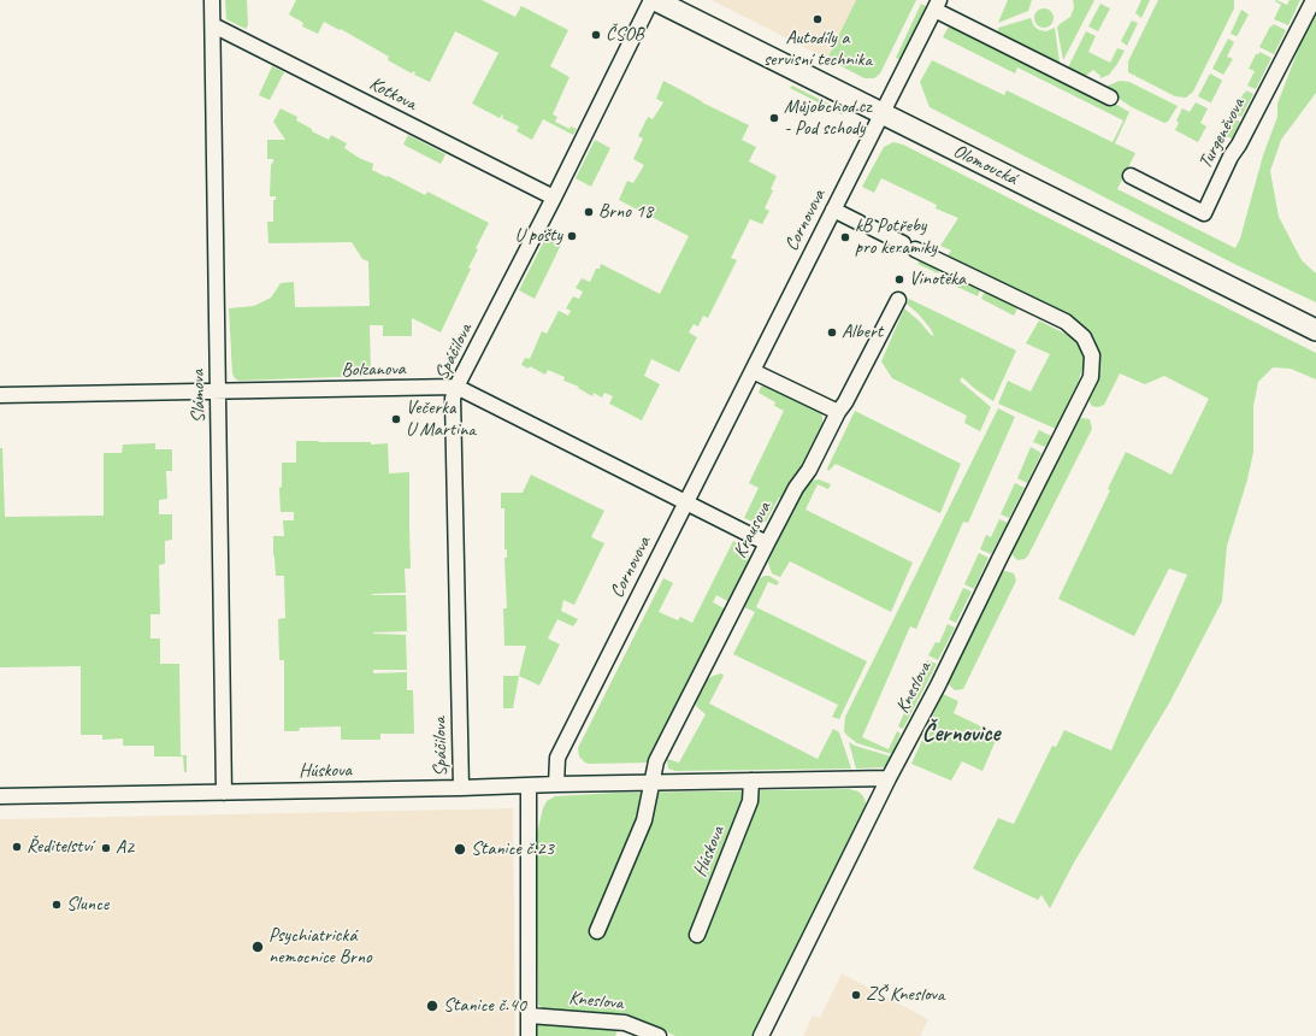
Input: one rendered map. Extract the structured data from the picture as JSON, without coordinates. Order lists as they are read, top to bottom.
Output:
{
  "streets": {
    "main road": ["Olomoucká"],
    "street": [
      "Kotkova",
      "Turgeněvova",
      "Cornovova",
      "Spáčilova",
      "Bolzanova",
      "Slámova",
      "Krausova",
      "Kneslova",
      "Húskova"
    ]
  },
  "crossings": [
    ["Kotkova", "Spáčilova"],
    ["Kotkova", "Slámova"],
    ["Olomoucká", "Cornovova"],
    ["Olomoucká", "Spáčilova"],
    ["Cornovova", "Bolzanova"],
    ["Cornovova", "Kneslova"],
    ["Cornovova", "Húskova"],
    ["Spáčilova", "Bolzanova"],
    ["Spáčilova", "Húskova"],
    ["Bolzanova", "Slámova"],
    ["Bolzanova", "Krausova"],
    ["Slámova", "Húskova"],
    ["Krausova", "Húskova"],
    ["Kneslova", "Húskova"]
  ],
  "districts": ["Černovice"],
  "places": [
    "Autodíly a servisní technika",
    "ČSOB",
    "Můjobchod.cz - Pod schody",
    "Brno 18",
    "U pošty",
    "kB Potřeby pro keramiky",
    "Vinotéka",
    "Albert",
    "Večerka U Martina",
    "Ředitelství",
    "A2",
    "Stanice č.23",
    "Slunce",
    "Psychiatrická nemocnice Brno",
    "ZŠ Kneslova",
    "Stanice č.40"
  ]
}
